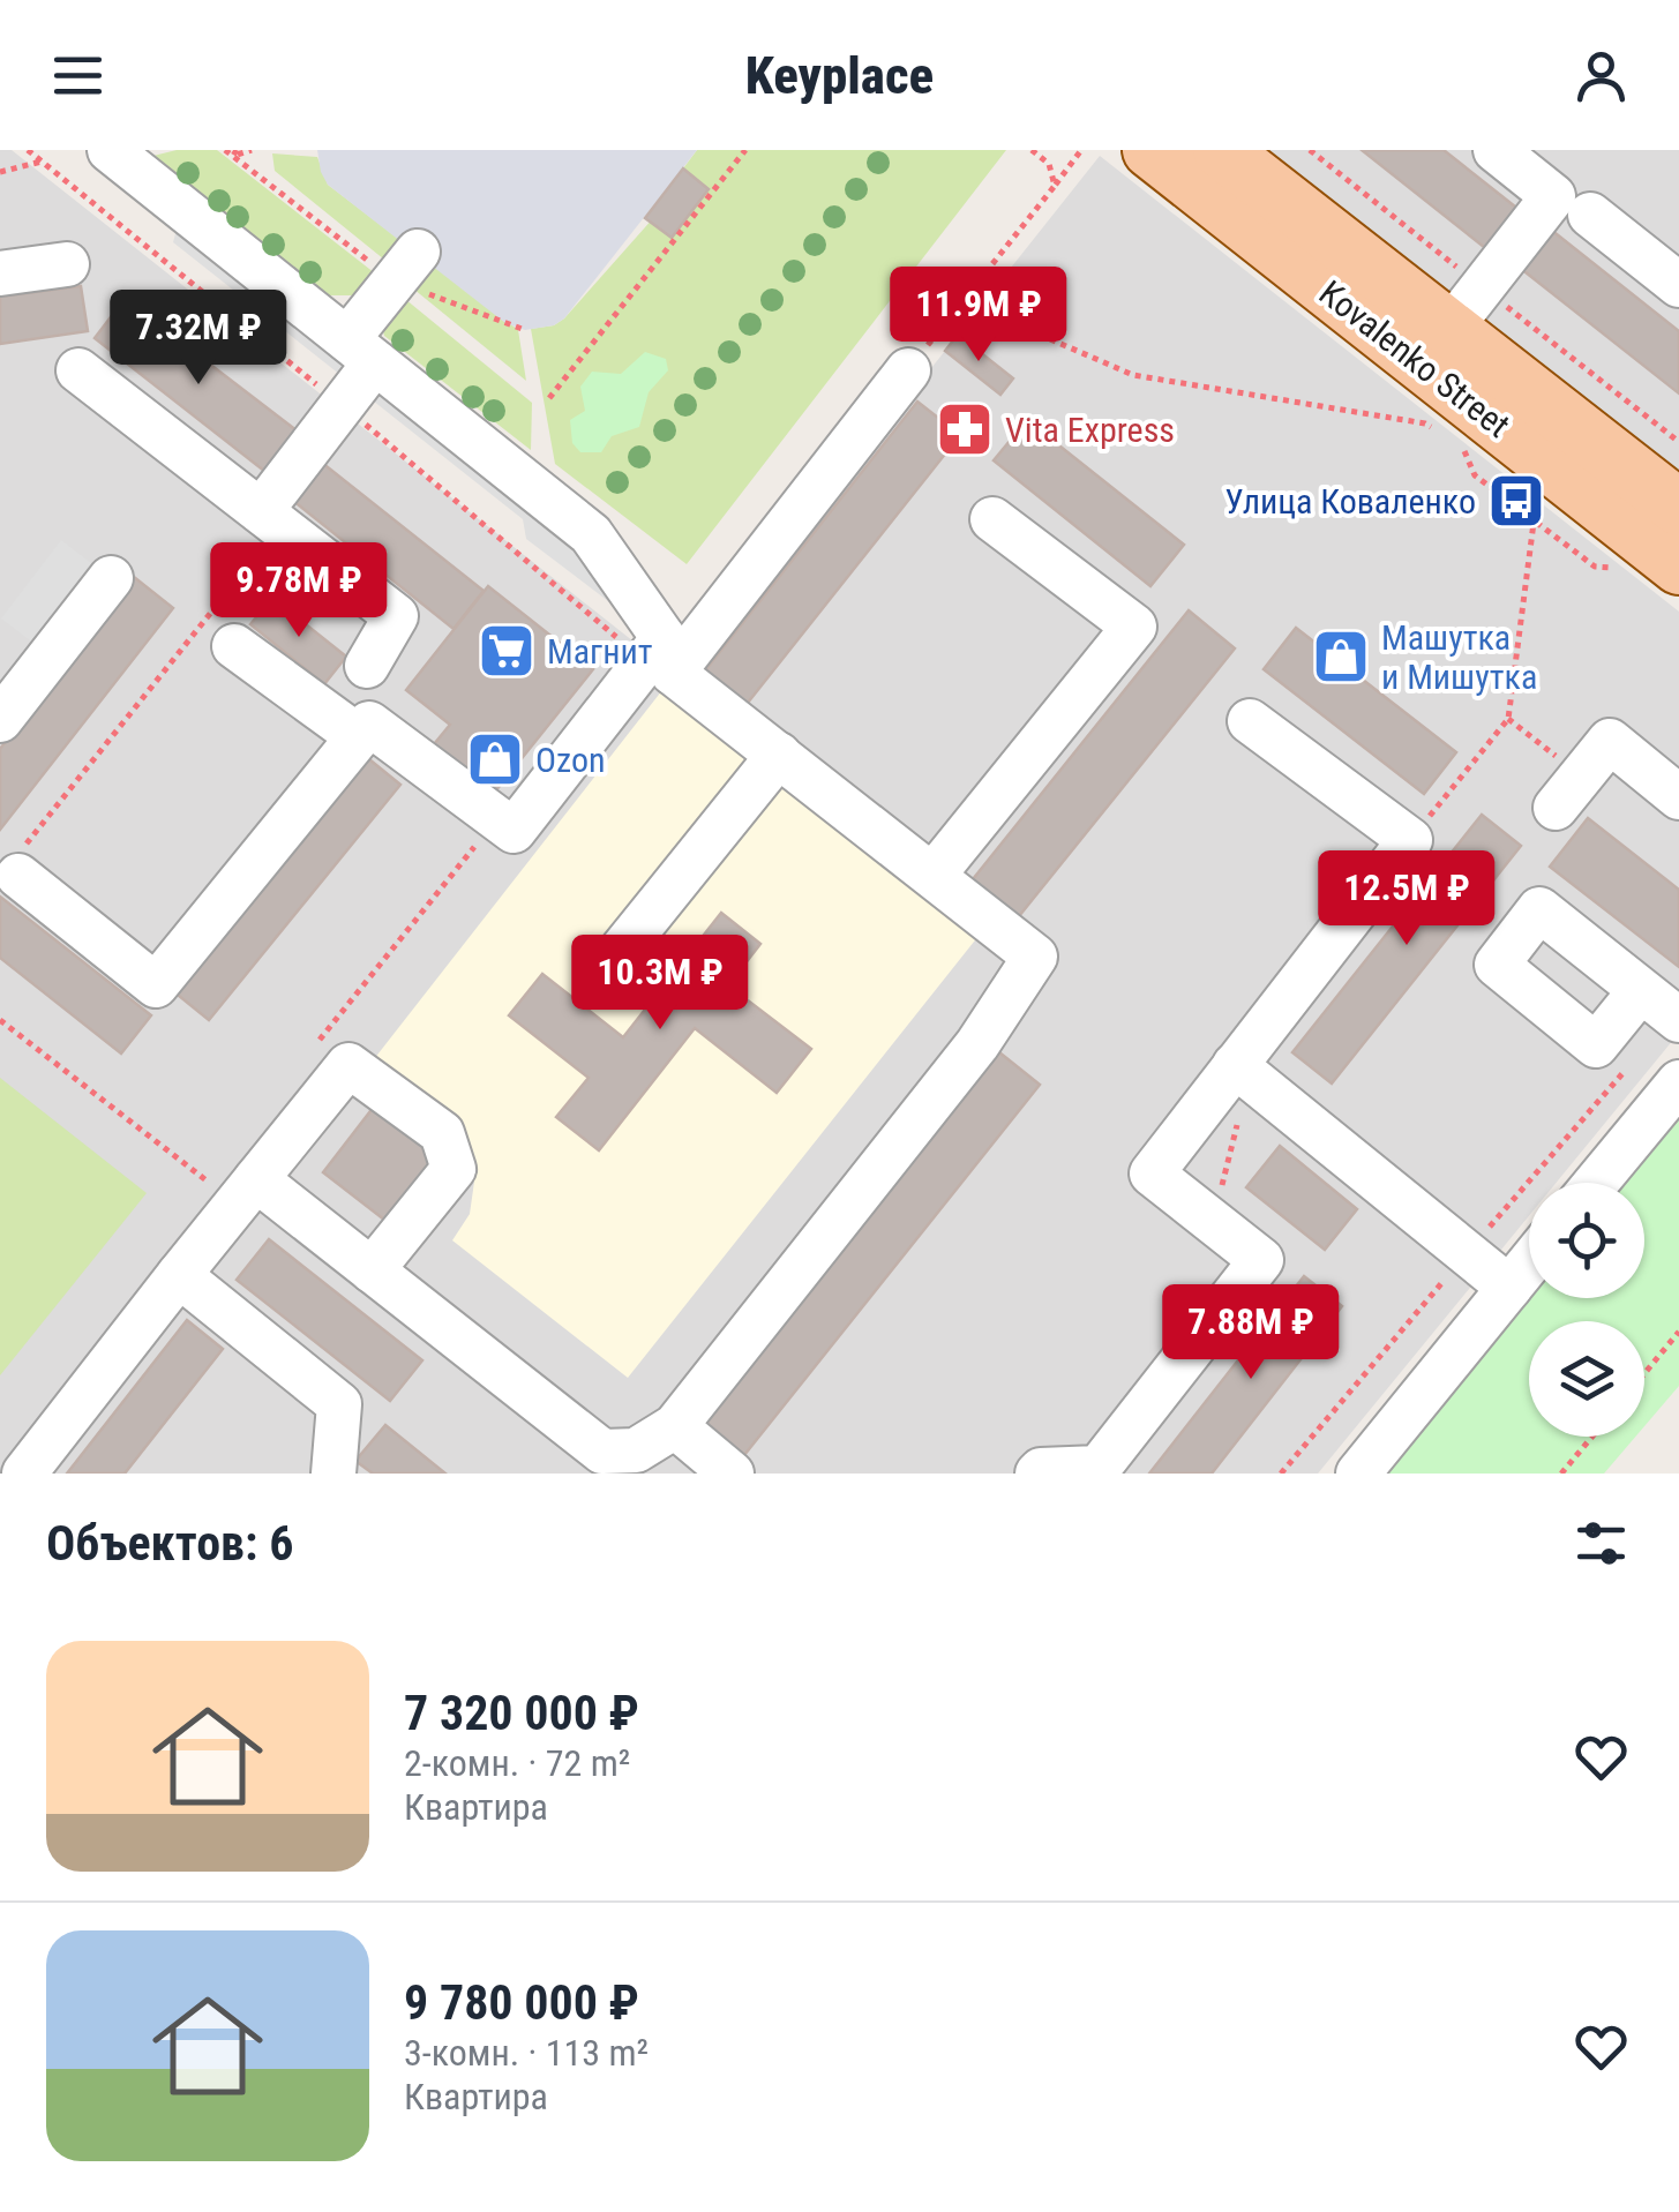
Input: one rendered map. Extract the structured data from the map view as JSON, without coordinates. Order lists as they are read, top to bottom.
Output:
{
  "streets": {
    "main road": ["Kovalenko Street"]
  },
  "places": {
    "pharmacy": ["Vita Express"],
    "bus stop": ["Улица Коваленко"],
    "supermarket": ["Магнит"],
    "shop": ["Машутка и Мишутка", "Ozon"]
  },
  "page": {
    "header": "Keyplace",
    "price": [
      "11.9M ₽",
      "7.32M ₽",
      "9.78M ₽",
      "12.5M ₽",
      "10.3M ₽",
      "7.88M ₽"
    ],
    "heading": "Объектов: 6",
    "list": [
      {
        "name": "7 320 000 ₽",
        "note": "2-комн. · 72 m² · Квартира"
      },
      {
        "name": "9 780 000 ₽",
        "note": "3-комн. · 113 m² · Квартира"
      }
    ]
  }
}
